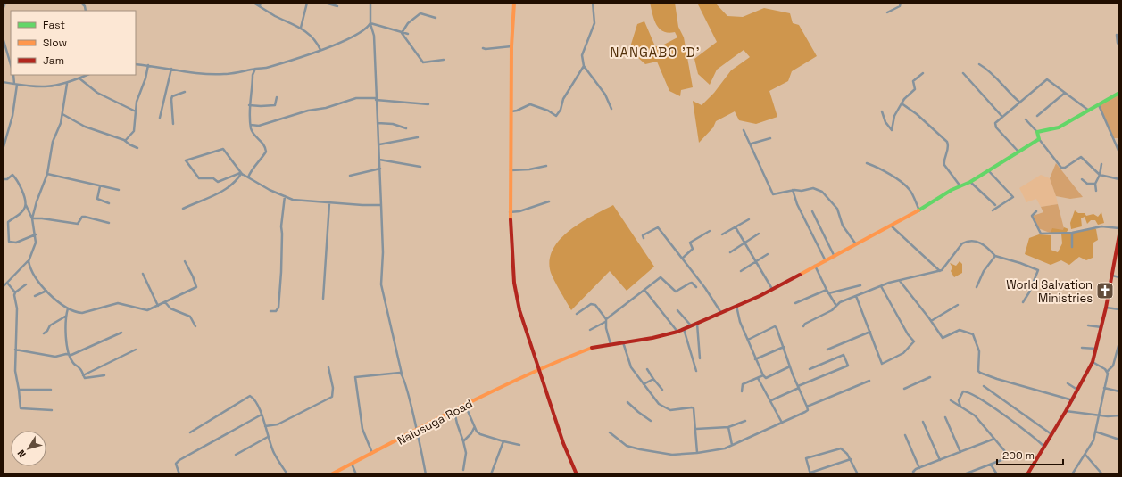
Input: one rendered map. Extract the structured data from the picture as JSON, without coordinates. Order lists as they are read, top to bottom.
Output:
{
  "streets": {
    "street": ["Nalusuga Road"]
  },
  "districts": ["NANGABO 'D'"],
  "places": {
    "church": ["World Salvation Ministries"]
  },
  "legend": ["Fast", "Slow", "Jam"],
  "scale_bar": "200 m",
  "north": "bottom left"
}
